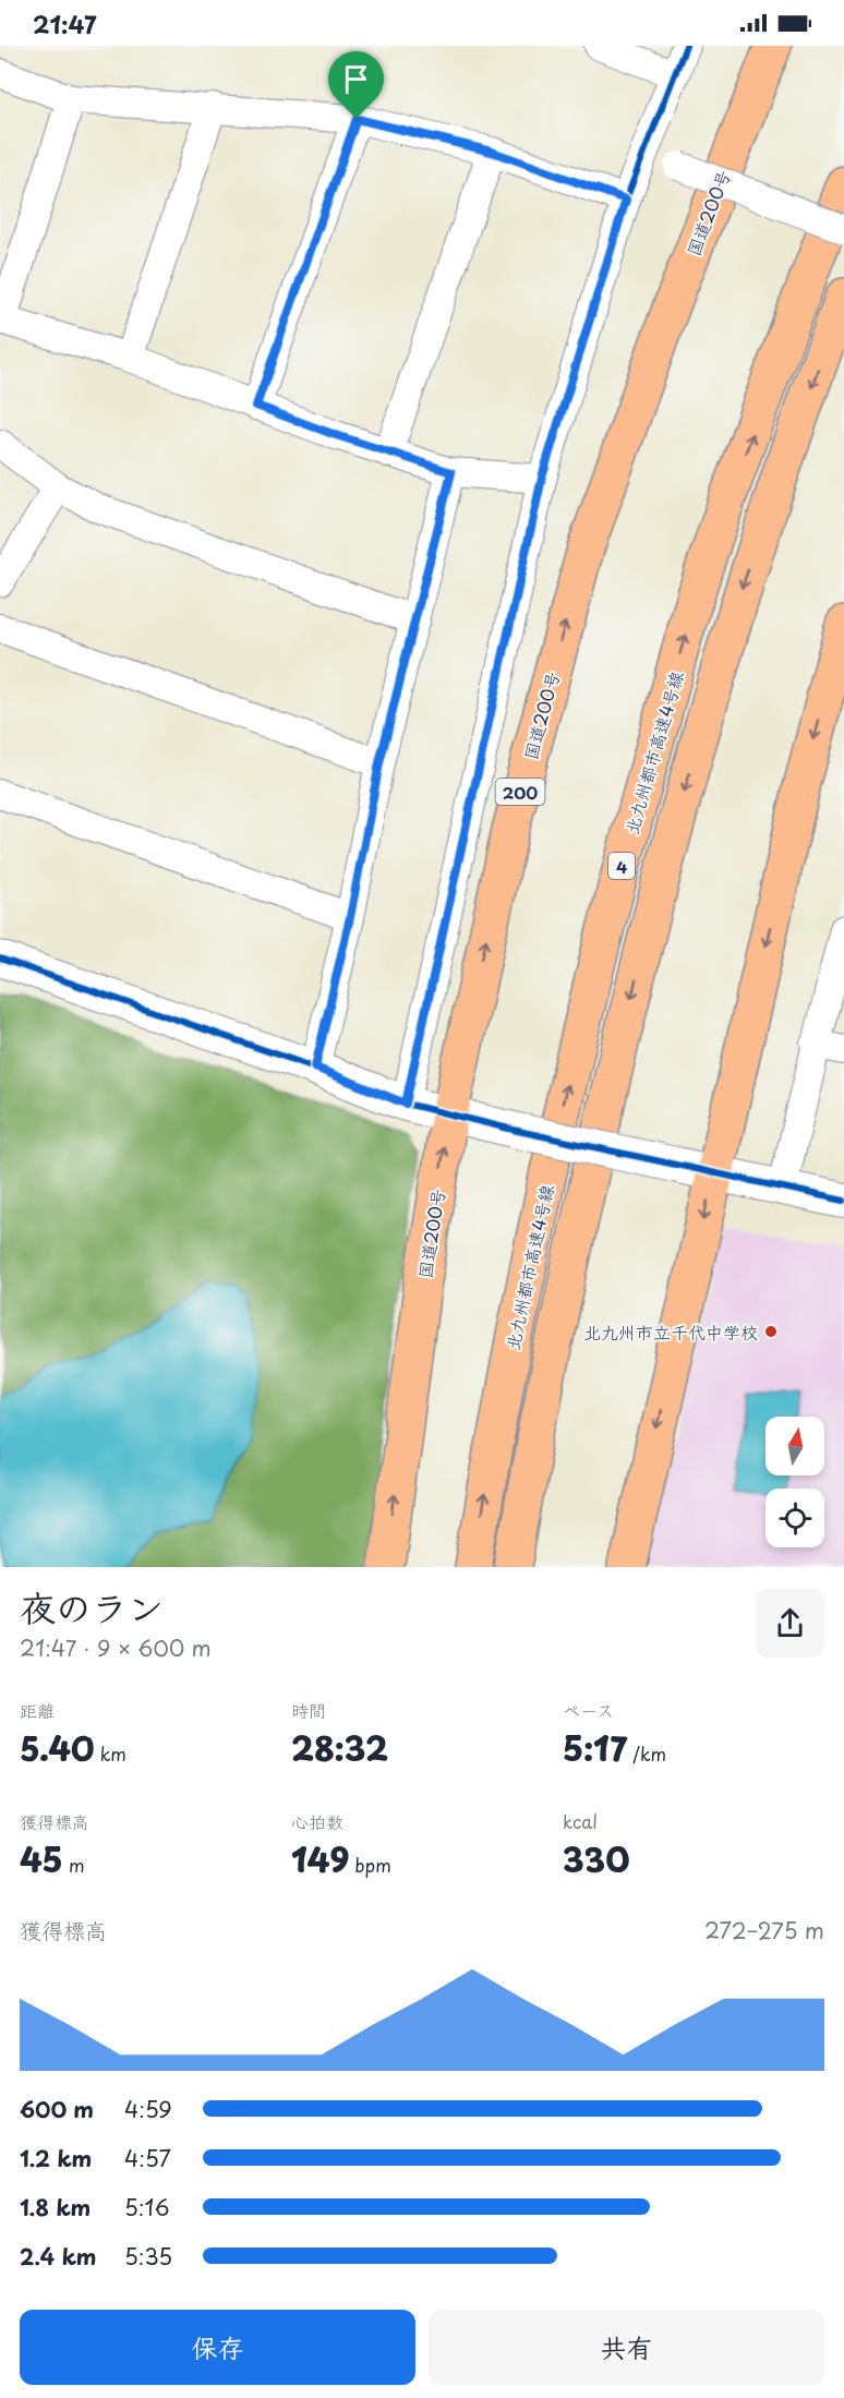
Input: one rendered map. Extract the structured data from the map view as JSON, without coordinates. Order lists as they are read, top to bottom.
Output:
{
  "streets": {
    "highway": [
      "国道200号",
      "北九州都市高速4号線",
      "200",
      "4"
    ]
  },
  "places": ["北九州市立千代中学校"],
  "north": "top",
  "page": {
    "status": "21:47",
    "heading": ["夜のラン", "21:47 · 9 × 600 m"],
    "stats": [
      ["距離", "5.40 km"],
      ["時間", "28:32"],
      ["ペース", "5:17 /km"],
      ["獲得標高", "45 m"],
      ["心拍数", "149 bpm"],
      ["kcal", "330"]
    ],
    "chart": ["獲得標高", "272–275 m"],
    "list": [
      {
        "name": "600 m",
        "note": "4:59"
      },
      {
        "name": "1.2 km",
        "note": "4:57"
      },
      {
        "name": "1.8 km",
        "note": "5:16"
      },
      {
        "name": "2.4 km",
        "note": "5:35"
      }
    ],
    "buttons": ["保存", "共有"]
  }
}
